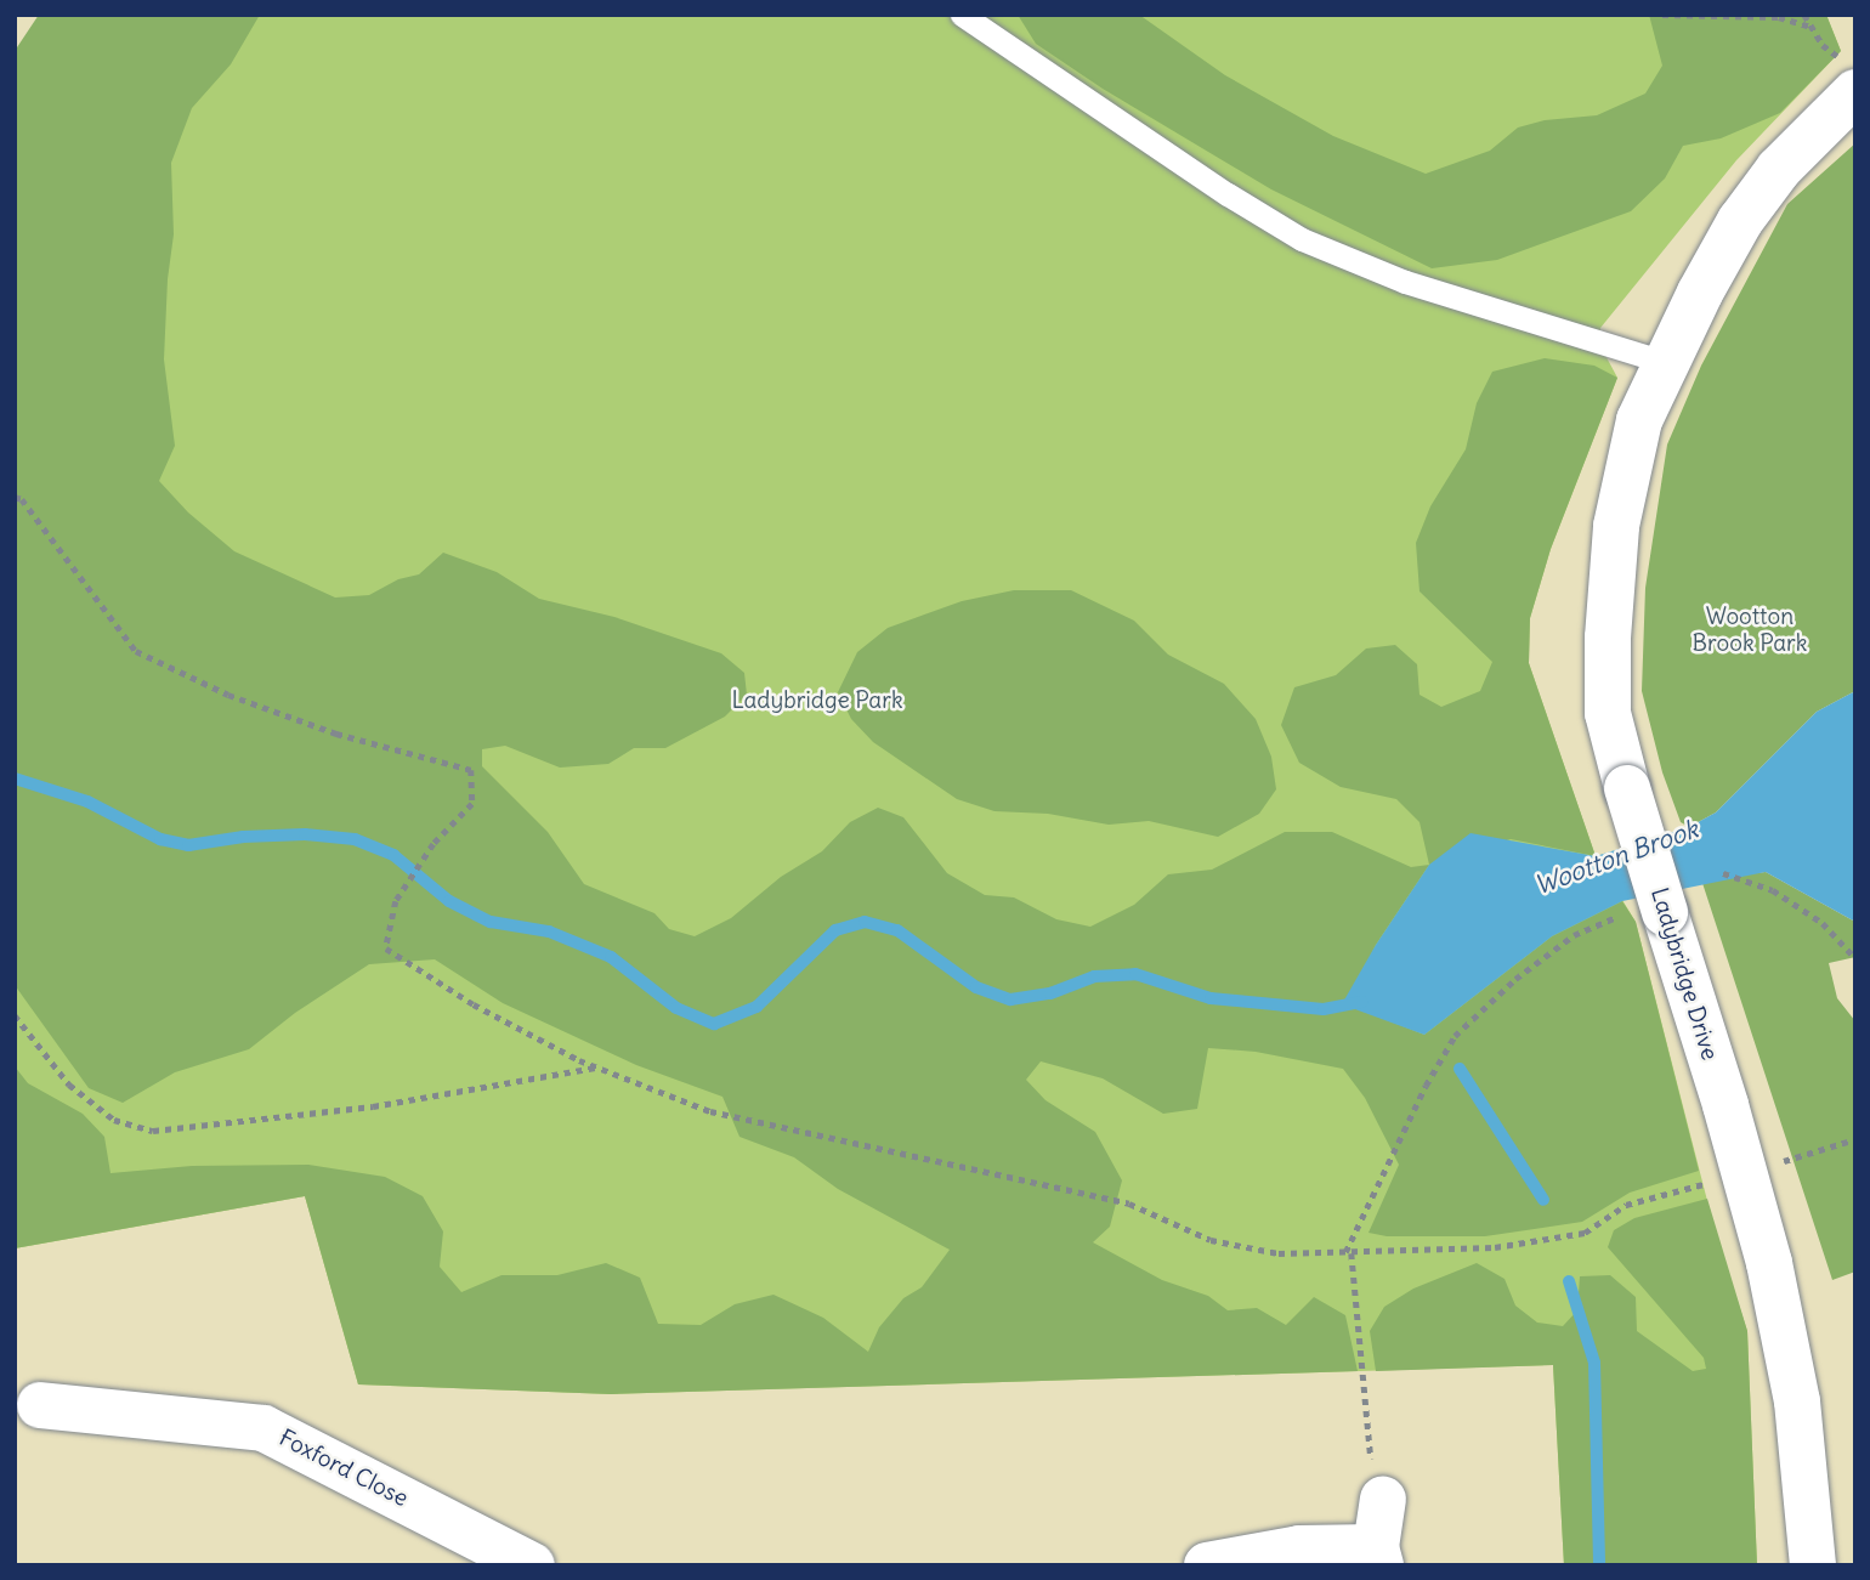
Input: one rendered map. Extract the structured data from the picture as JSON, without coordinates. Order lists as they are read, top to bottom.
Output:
{
  "streets": {
    "street": ["Ladybridge Drive", "Foxford Close"]
  },
  "water": ["Wootton Brook"],
  "parks": ["Wootton Brook Park", "Ladybridge Park"]
}
